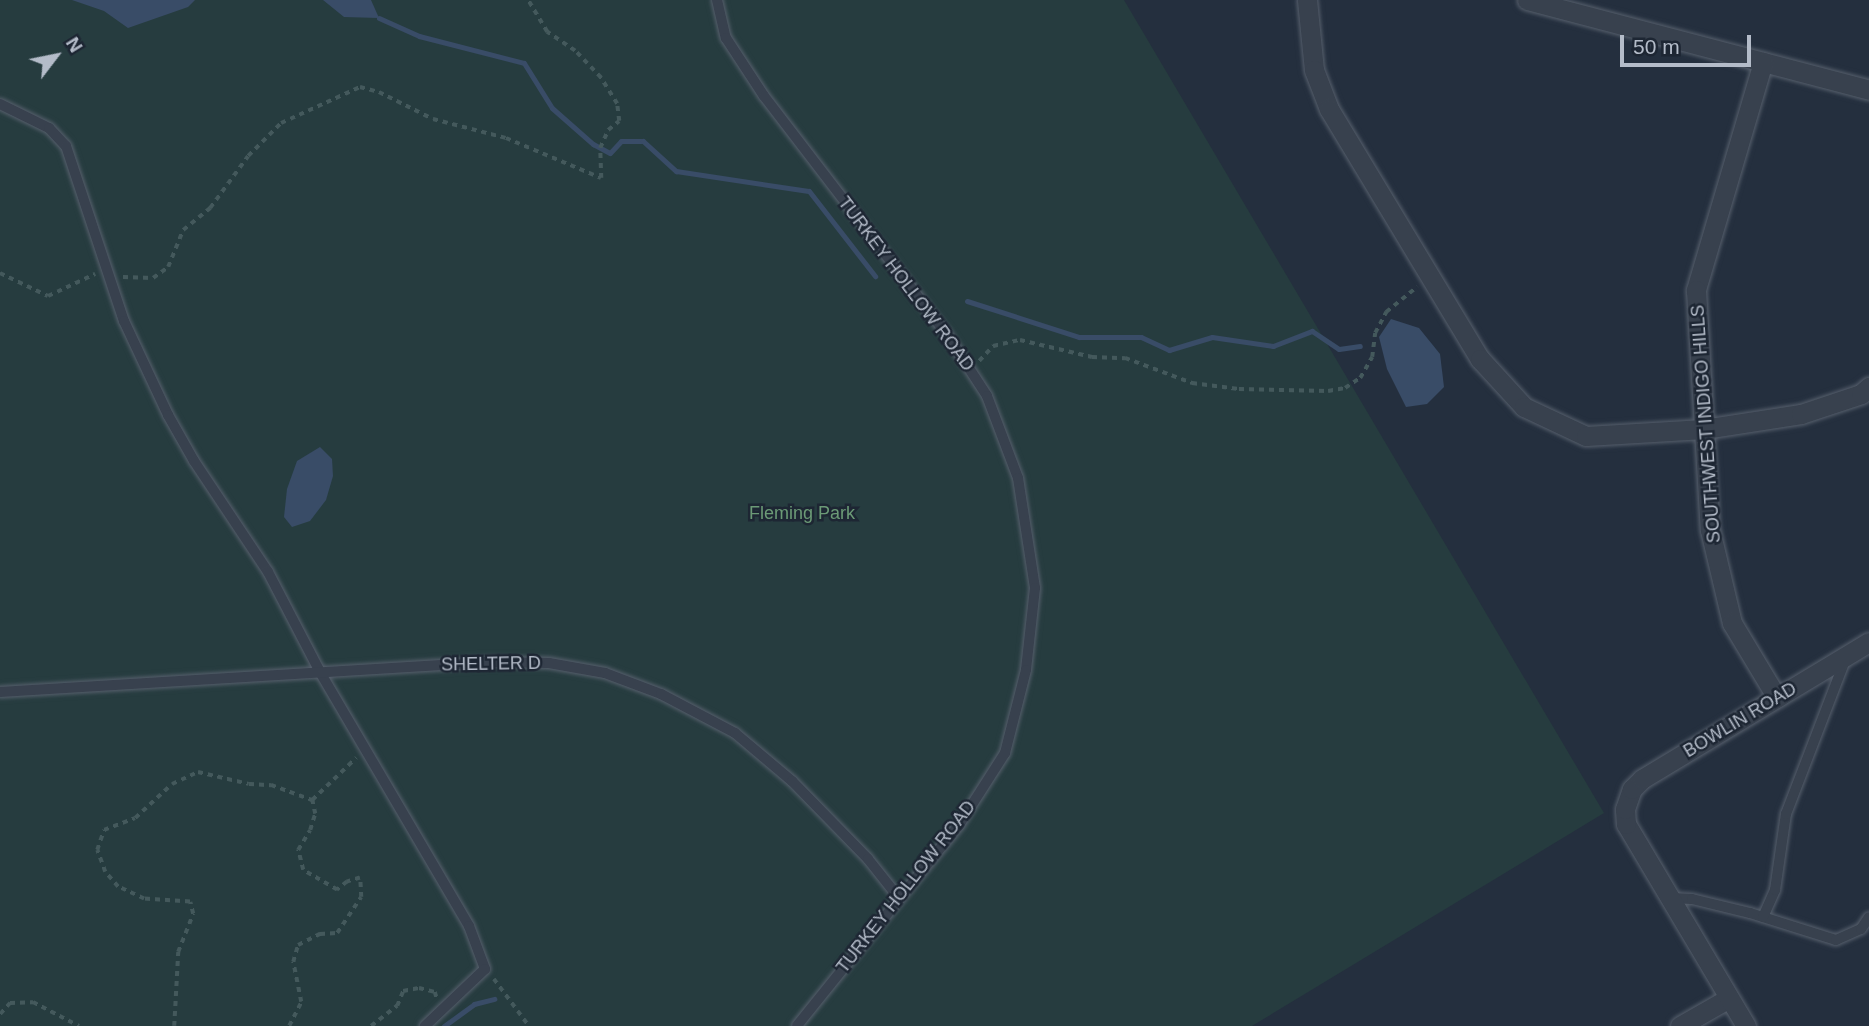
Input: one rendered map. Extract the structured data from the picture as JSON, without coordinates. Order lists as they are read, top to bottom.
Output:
{
  "streets": {
    "street": ["SOUTHWEST INDIGO HILLS", "BOWLIN ROAD"],
    "lane": ["TURKEY HOLLOW ROAD", "SHELTER D"]
  },
  "crossings": [
    ["TURKEY HOLLOW ROAD", "SHELTER D"],
    ["SOUTHWEST INDIGO HILLS", "BOWLIN ROAD"]
  ],
  "parks": ["Fleming Park"],
  "scale_bar": "50 m",
  "north": "top right"
}
